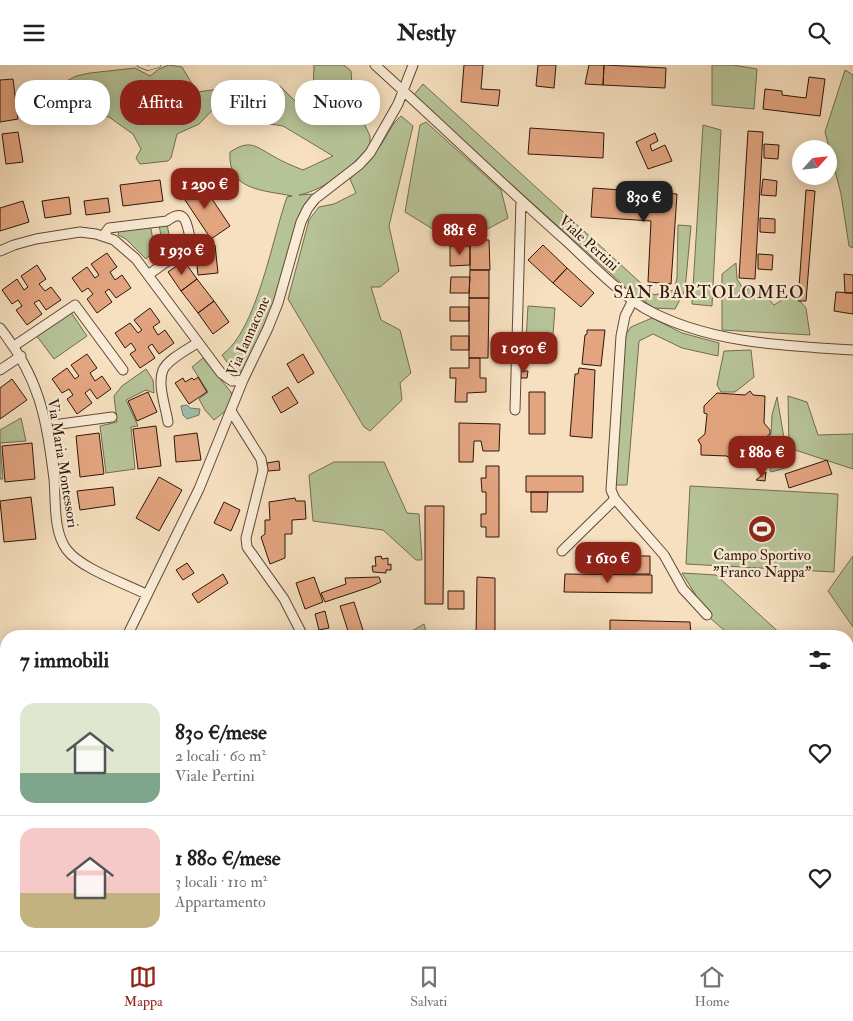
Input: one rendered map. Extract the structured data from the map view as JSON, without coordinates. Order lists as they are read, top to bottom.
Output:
{
  "streets": {
    "street": ["Viale Pertini", "Via Iannacone", "Via Maria Montessori"]
  },
  "crossings": [
    ["Viale Pertini", "Via Iannacone"],
    ["Via Iannacone", "Via Maria Montessori"]
  ],
  "districts": ["SAN BARTOLOMEO"],
  "places": {
    "sports": ["Campo Sportivo \"Franco Nappa\""]
  },
  "north": "top right",
  "page": {
    "header": "Nestly",
    "chip": [
      "Compra",
      "Affitta",
      "Filtri",
      "Nuovo"
    ],
    "price": [
      "1 290 €",
      "830 €",
      "881 €",
      "1 930 €",
      "1 050 €",
      "1 880 €",
      "1 610 €"
    ],
    "heading": "7 immobili",
    "list": [
      {
        "name": "830 €/mese",
        "note": "2 locali · 60 m² · Viale Pertini"
      },
      {
        "name": "1 880 €/mese",
        "note": "3 locali · 110 m² · Appartamento"
      }
    ],
    "tabs": ["Mappa", "Salvati", "Home"]
  }
}
